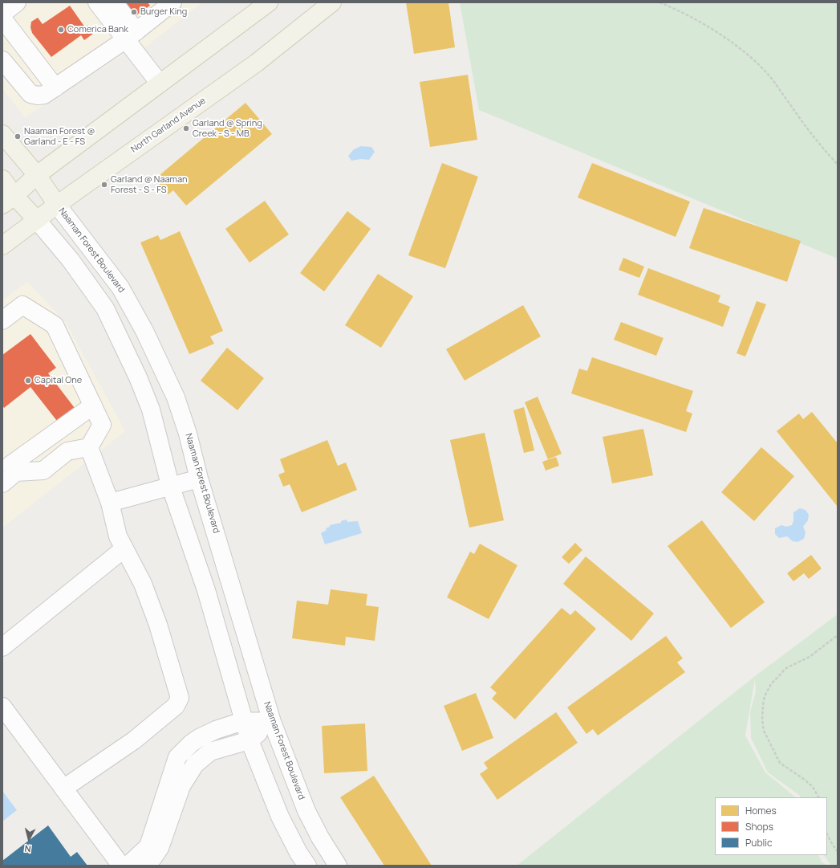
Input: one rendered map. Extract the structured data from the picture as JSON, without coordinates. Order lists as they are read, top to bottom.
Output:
{
  "streets": {
    "main road": ["North Garland Avenue", "Naaman Forest Boulevard"]
  },
  "crossings": [
    ["North Garland Avenue", "Naaman Forest Boulevard"]
  ],
  "places": [
    "Burger King",
    "Comerica Bank",
    "Garland @ Spring Creek - S - MB",
    "Naaman Forest @ Garland - E - FS",
    "Garland @ Naaman Forest - S - FS",
    "Capital One"
  ],
  "legend": ["Homes", "Shops", "Public"],
  "north": "bottom"
}
